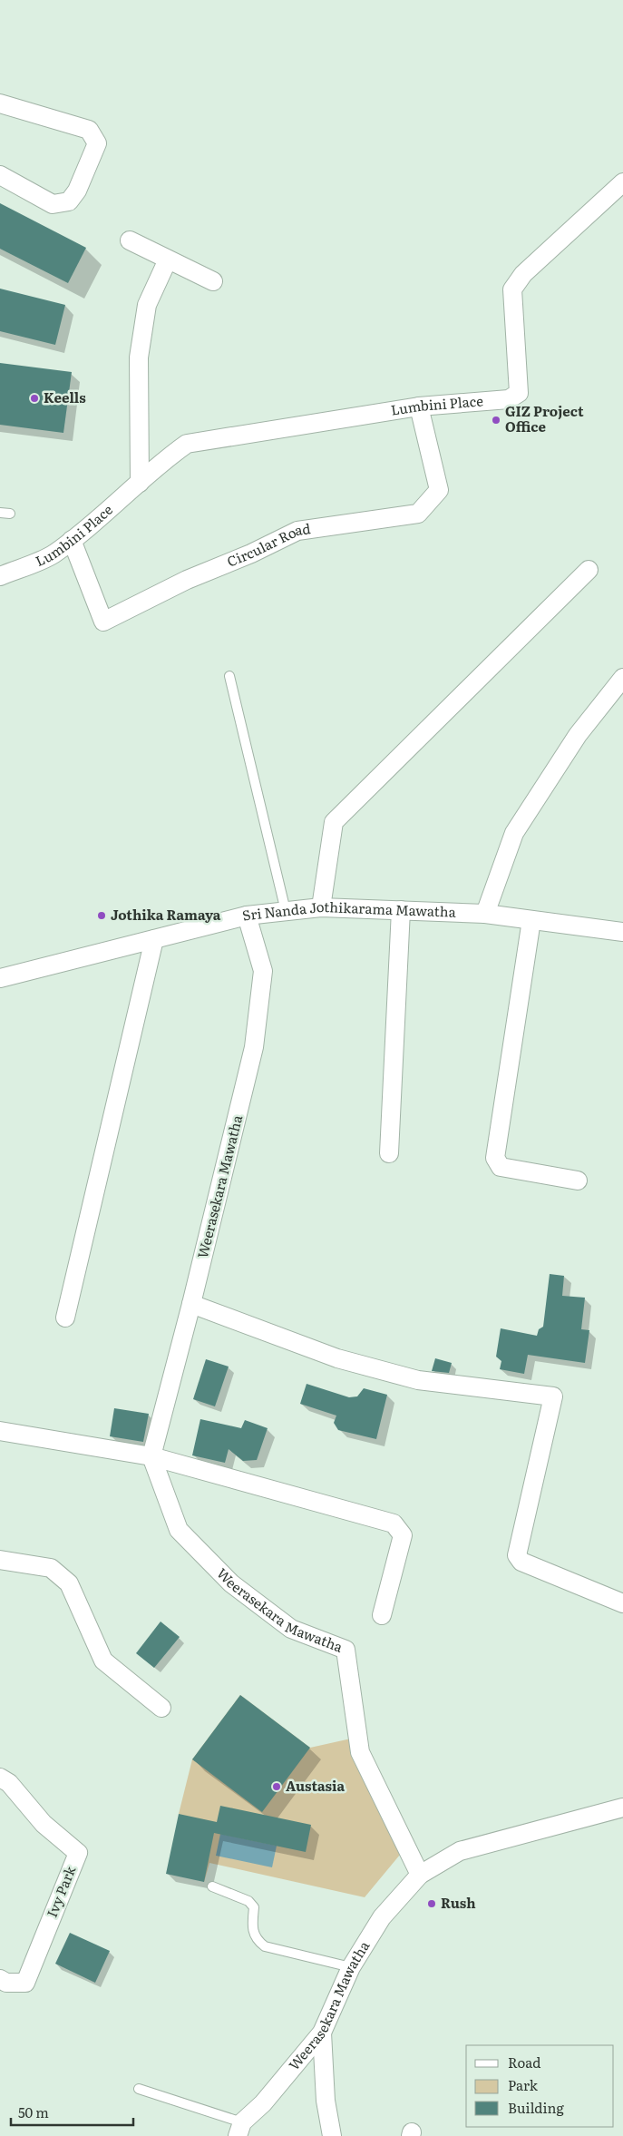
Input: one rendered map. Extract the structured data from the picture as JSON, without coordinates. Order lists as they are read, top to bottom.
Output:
{
  "streets": {
    "street": [
      "Lumbini Place",
      "Circular Road",
      "Sri Nanda Jothikarama Mawatha",
      "Weerasekara Mawatha",
      "Ivy Park"
    ]
  },
  "crossings": [
    ["Lumbini Place", "Circular Road"],
    ["Sri Nanda Jothikarama Mawatha", "Weerasekara Mawatha"]
  ],
  "places": [
    "Keells",
    "GIZ Project Office",
    "Jothika Ramaya",
    "Austasia",
    "Rush"
  ],
  "legend": ["Road", "Park", "Building"],
  "scale_bar": "50 m"
}
